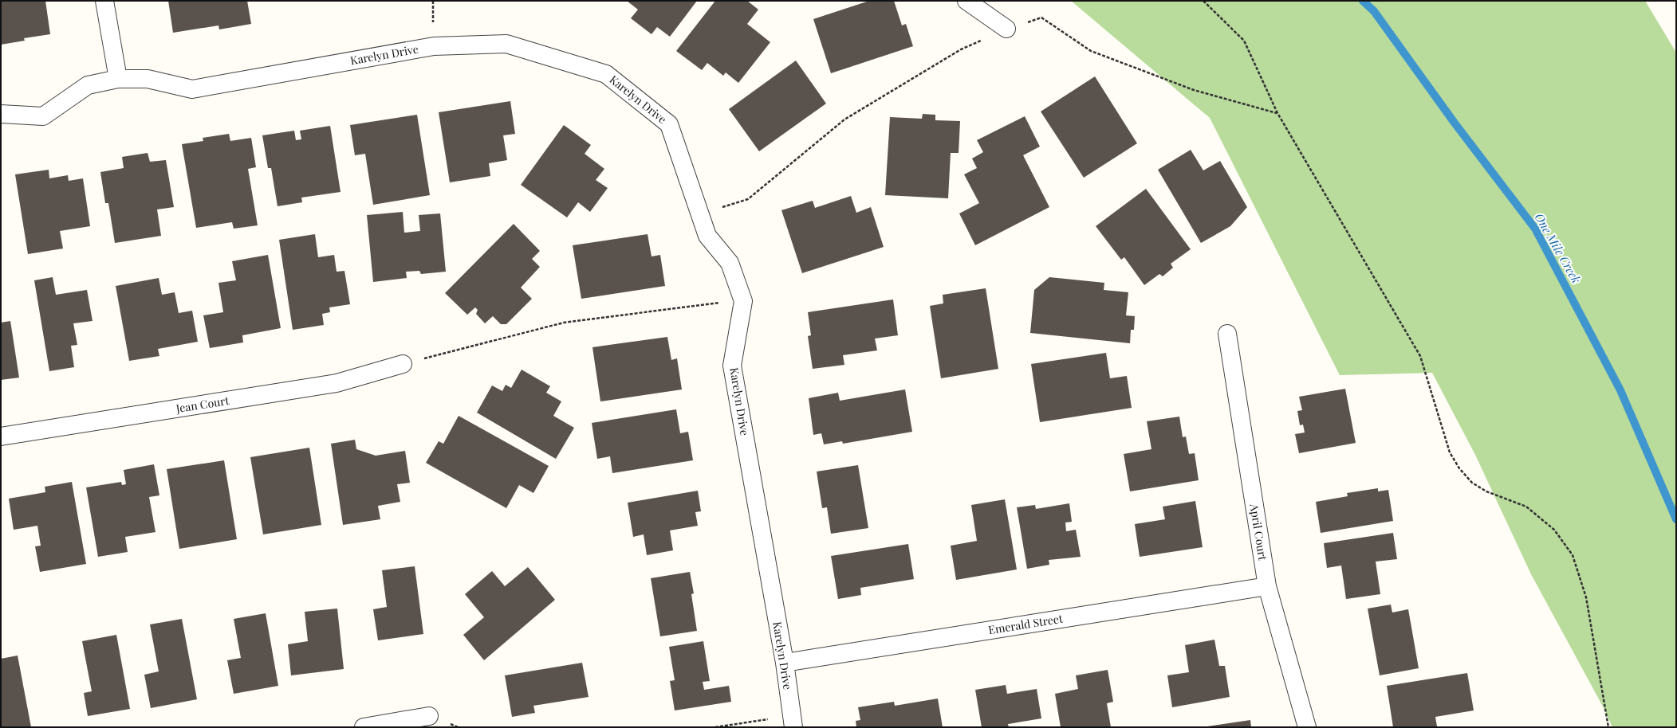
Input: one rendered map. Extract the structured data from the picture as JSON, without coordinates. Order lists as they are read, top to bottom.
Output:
{
  "streets": {
    "street": [
      "Karelyn Drive",
      "Jean Court",
      "April Court",
      "Emerald Street"
    ]
  },
  "crossings": [
    ["Karelyn Drive", "Emerald Street"],
    ["April Court", "Emerald Street"]
  ],
  "water": ["One Mile Creek"]
}
